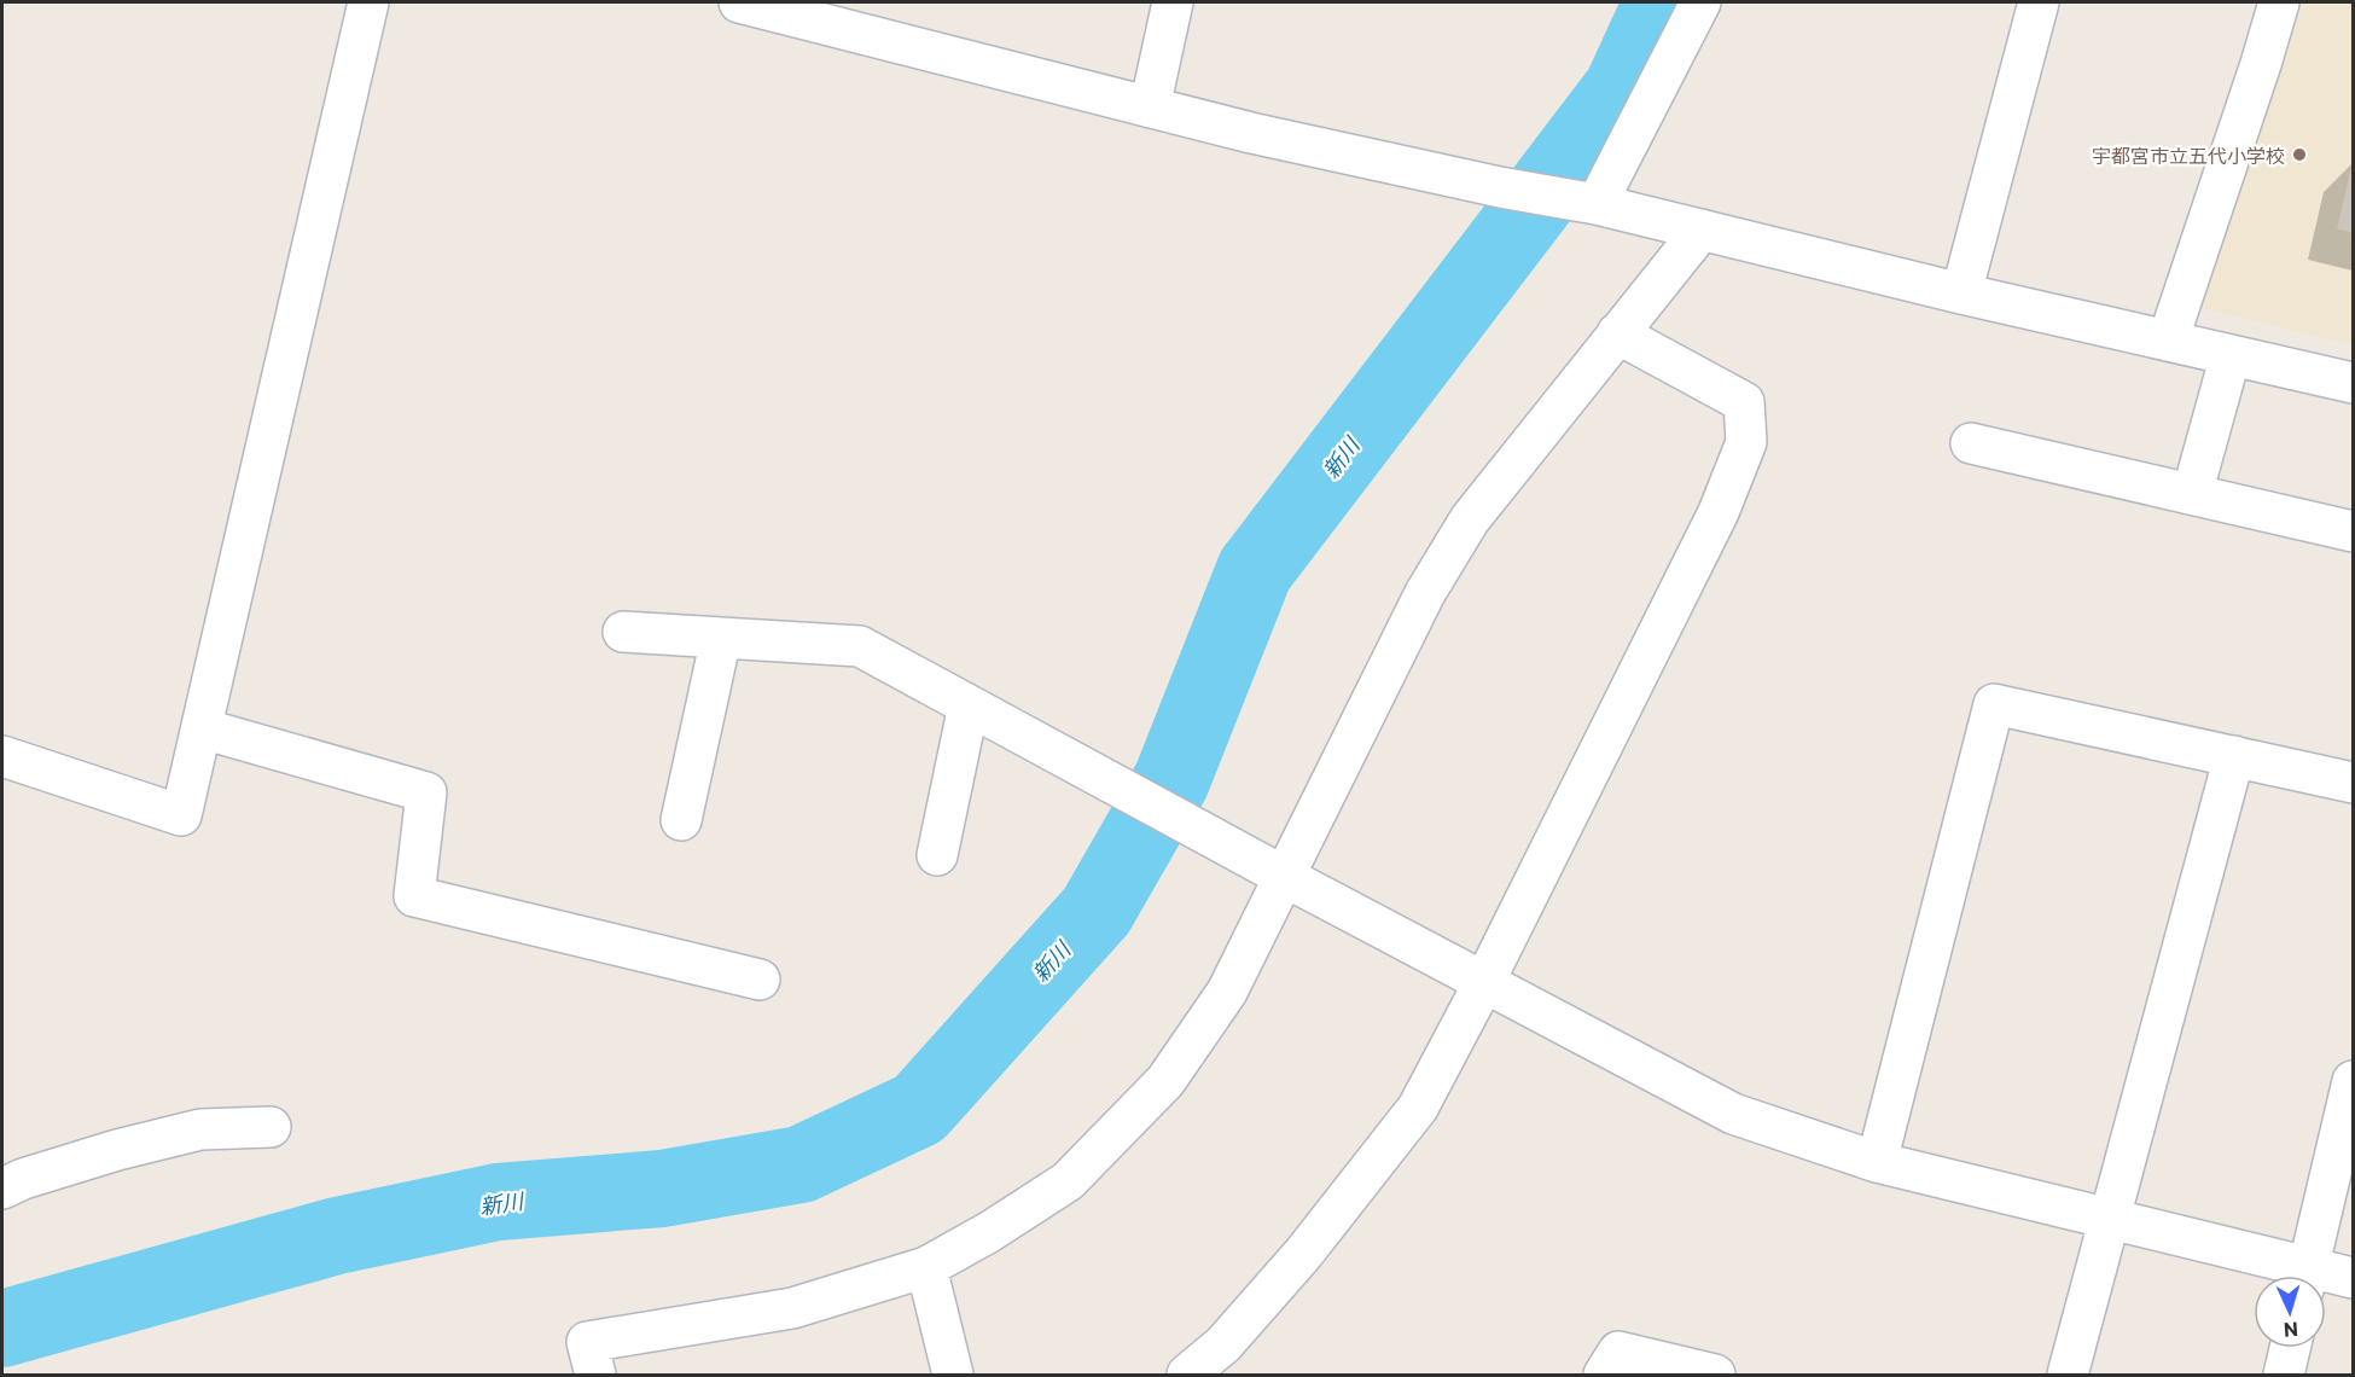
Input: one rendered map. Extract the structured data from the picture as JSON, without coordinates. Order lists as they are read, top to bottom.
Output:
{
  "water": ["新川"],
  "places": ["宇都宮市立五代小学校"],
  "north": "bottom"
}
